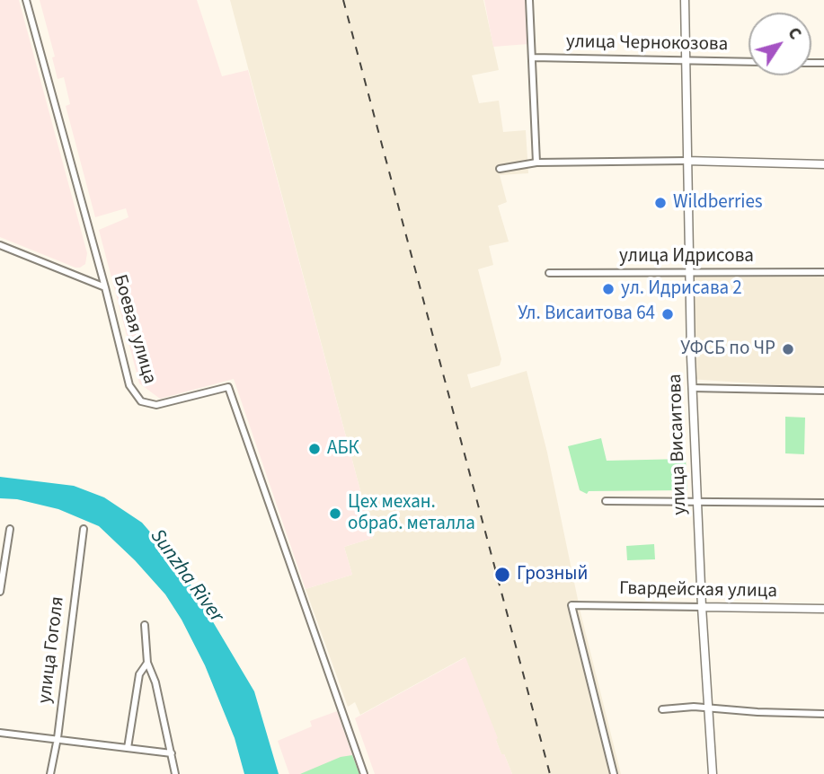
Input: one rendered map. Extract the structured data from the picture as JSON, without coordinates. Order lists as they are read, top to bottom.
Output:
{
  "streets": {
    "main road": ["улица Висаитова", "Гвардейская улица"],
    "street": [
      "улица Чернокозова",
      "улица Идрисова",
      "Боевая улица",
      "улица Гоголя"
    ]
  },
  "crossings": [
    ["улица Чернокозова", "улица Висаитова"],
    ["улица Идрисова", "улица Висаитова"],
    ["улица Висаитова", "Гвардейская улица"]
  ],
  "water": ["Sunzha River"],
  "places": [
    "Wildberries",
    "ул. Идрисава 2",
    "Ул. Висаитова 64",
    "УФСБ по ЧР",
    "АБК",
    "Цех механ. обраб. металла",
    "Грозный"
  ],
  "north": "top right"
}
